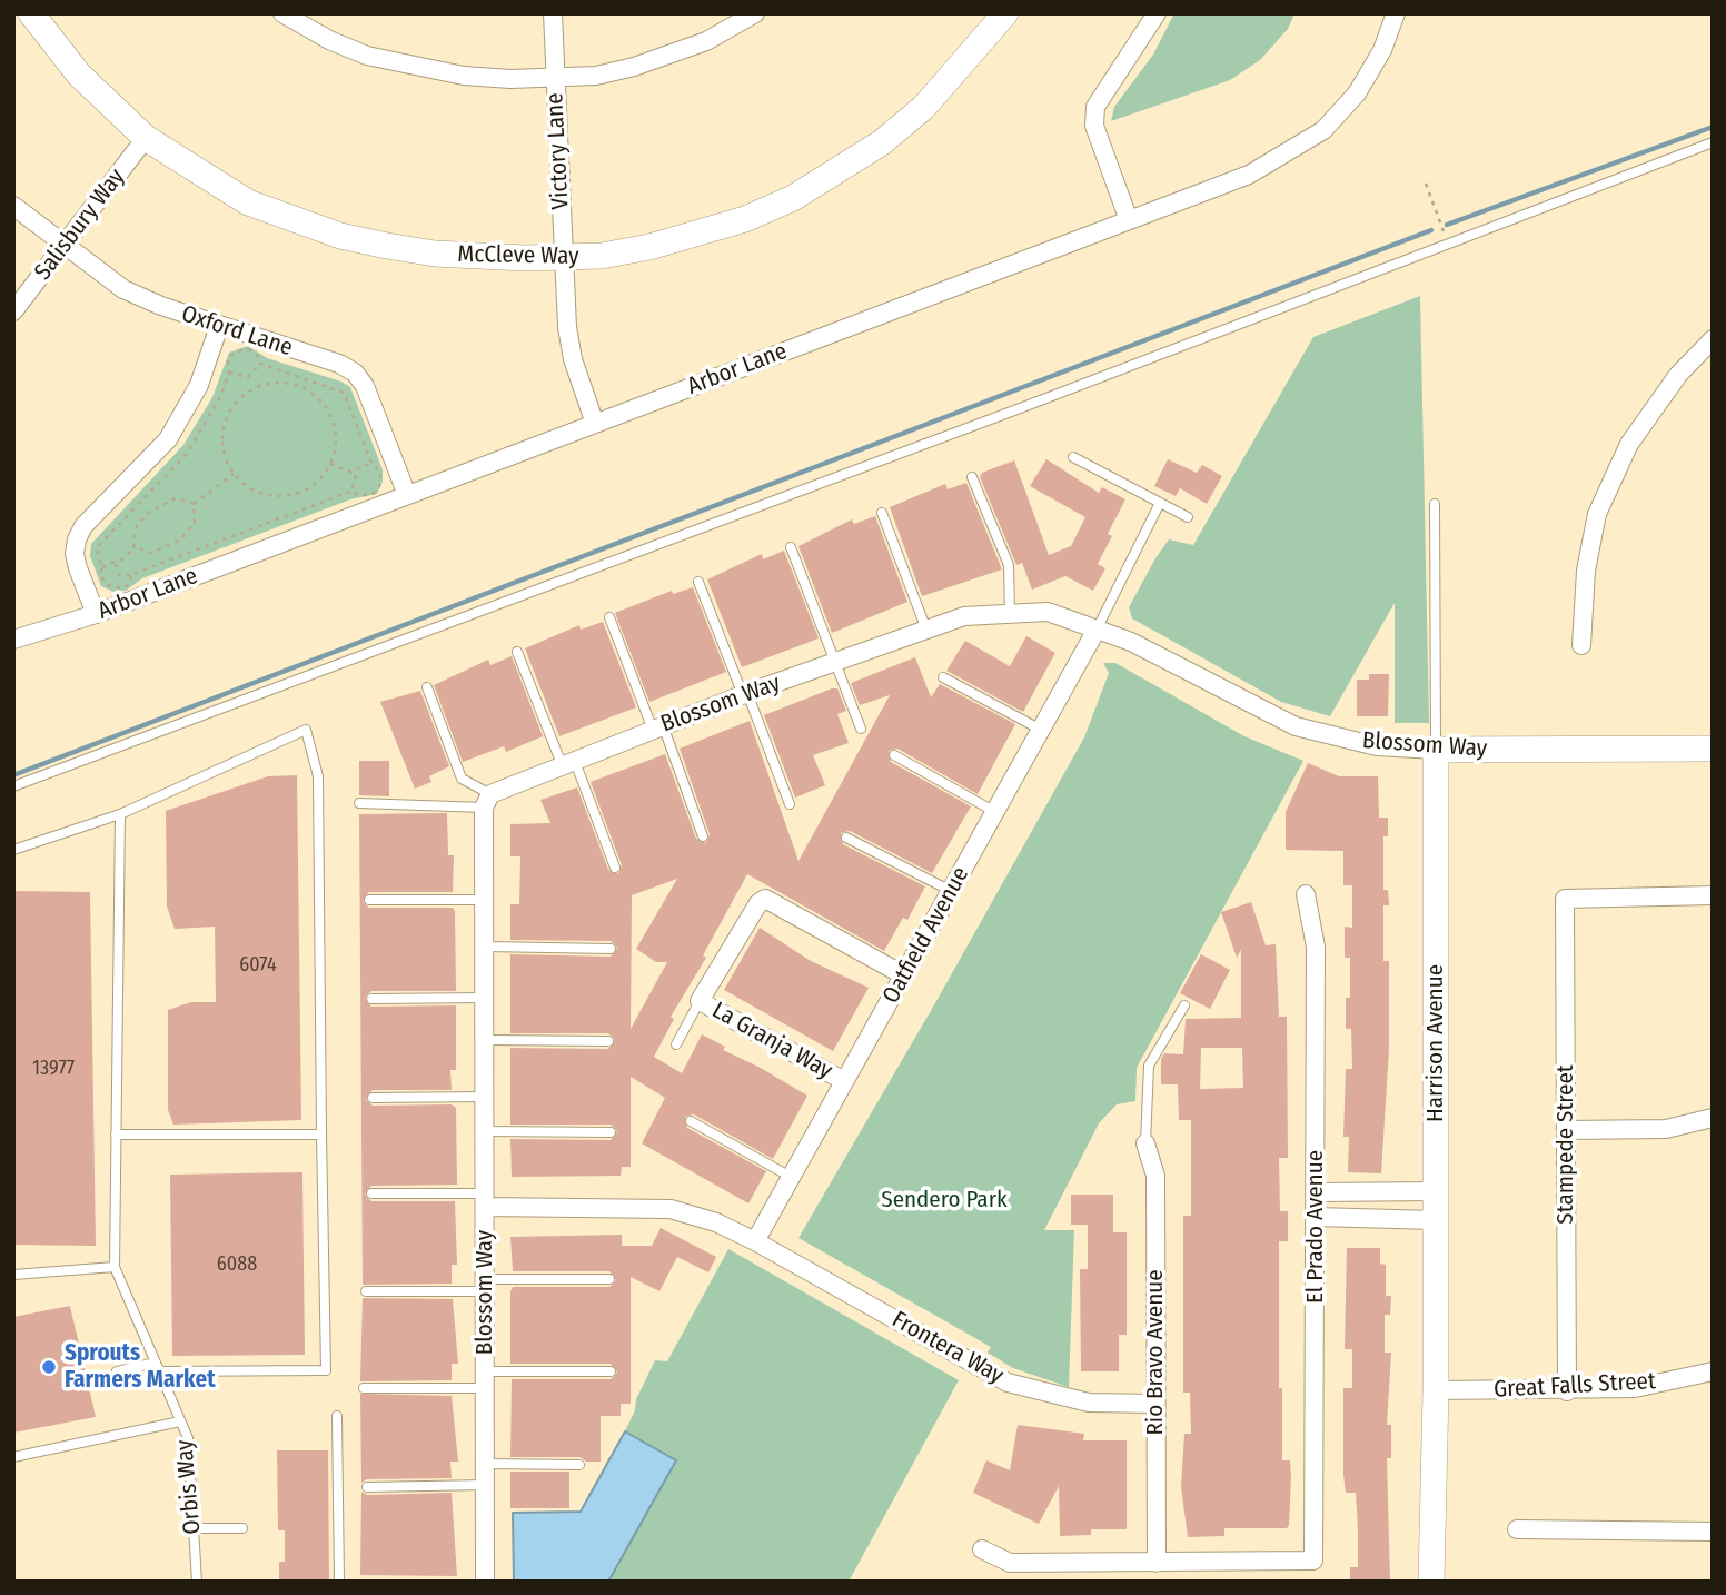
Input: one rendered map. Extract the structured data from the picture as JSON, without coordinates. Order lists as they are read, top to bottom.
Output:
{
  "streets": {
    "street": [
      "Victory Lane",
      "Salisbury Way",
      "McCleve Way",
      "Oxford Lane",
      "Arbor Lane",
      "Blossom Way",
      "Oatfield Avenue",
      "La Granja Way",
      "Harrison Avenue",
      "Stampede Street",
      "El Prado Avenue",
      "Frontera Way",
      "Rio Bravo Avenue",
      "Great Falls Street"
    ],
    "lane": ["Orbis Way"]
  },
  "crossings": [
    ["Victory Lane", "McCleve Way"],
    ["Victory Lane", "Arbor Lane"],
    ["Salisbury Way", "McCleve Way"],
    ["Salisbury Way", "Oxford Lane"],
    ["Oxford Lane", "Arbor Lane"],
    ["Blossom Way", "Oatfield Avenue"],
    ["Blossom Way", "Harrison Avenue"],
    ["Blossom Way", "Frontera Way"],
    ["Oatfield Avenue", "La Granja Way"],
    ["Oatfield Avenue", "Frontera Way"],
    ["Harrison Avenue", "Great Falls Street"],
    ["Stampede Street", "Great Falls Street"],
    ["El Prado Avenue", "Rio Bravo Avenue"],
    ["Frontera Way", "Rio Bravo Avenue"]
  ],
  "parks": ["Sendero Park"],
  "places": ["Sprouts Farmers Market"],
  "house_numbers": ["6074", "13977", "6088"]
}
